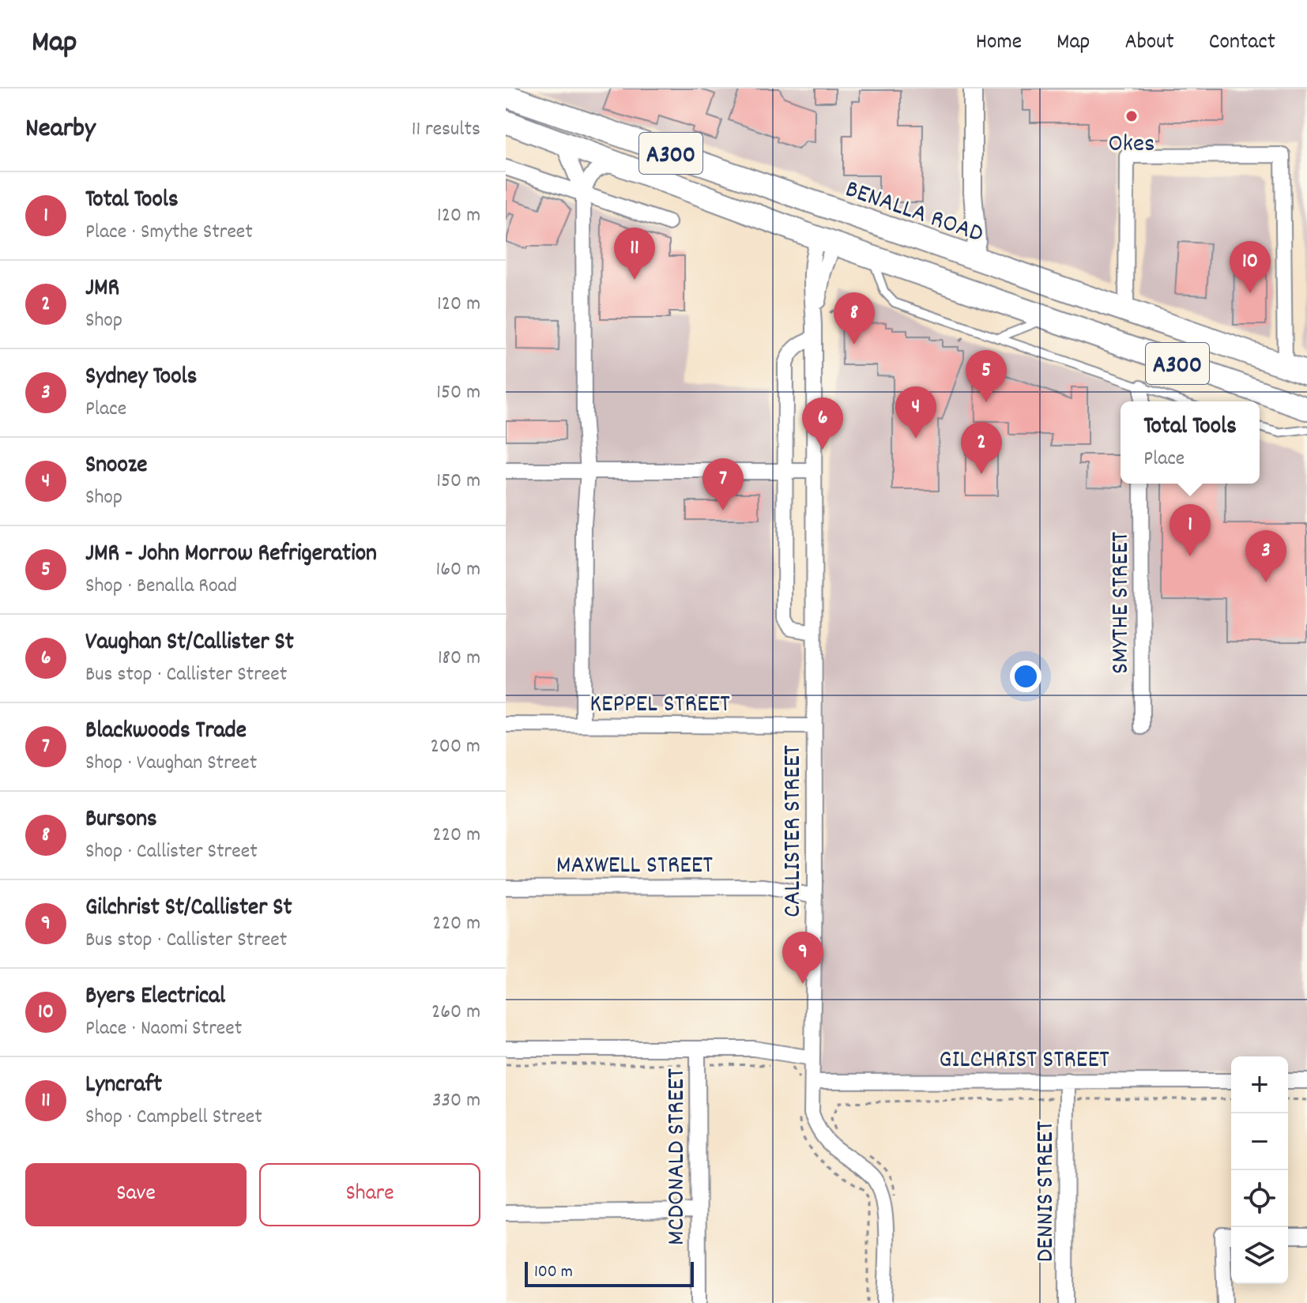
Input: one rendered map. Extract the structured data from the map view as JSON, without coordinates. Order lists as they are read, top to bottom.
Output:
{
  "streets": {
    "highway": ["A300", "BENALLA ROAD"],
    "street": [
      "SMYTHE STREET",
      "KEPPEL STREET",
      "CALLISTER STREET",
      "MAXWELL STREET",
      "GILCHRIST STREET",
      "MCDONALD STREET",
      "DENNIS STREET"
    ]
  },
  "crossings": [
    ["A300", "CALLISTER STREET"],
    ["KEPPEL STREET", "CALLISTER STREET"],
    ["CALLISTER STREET", "MAXWELL STREET"],
    ["CALLISTER STREET", "GILCHRIST STREET"],
    ["GILCHRIST STREET", "DENNIS STREET"]
  ],
  "places": ["Okes"],
  "scale_bar": "100 m",
  "page": {
    "header": "Map",
    "nav": [
      "Home",
      "Map",
      "About",
      "Contact"
    ],
    "heading": ["Nearby", "11 results"],
    "list": [
      {
        "mark": "1",
        "name": "Total Tools",
        "note": "Place · Smythe Street",
        "value": "120 m"
      },
      {
        "mark": "2",
        "name": "JMR",
        "note": "Shop",
        "value": "120 m"
      },
      {
        "mark": "3",
        "name": "Sydney Tools",
        "note": "Place",
        "value": "150 m"
      },
      {
        "mark": "4",
        "name": "Snooze",
        "note": "Shop",
        "value": "150 m"
      },
      {
        "mark": "5",
        "name": "JMR - John Morrow Refrigeration",
        "note": "Shop · Benalla Road",
        "value": "160 m"
      },
      {
        "mark": "6",
        "name": "Vaughan St/Callister St",
        "note": "Bus stop · Callister Street",
        "value": "180 m"
      },
      {
        "mark": "7",
        "name": "Blackwoods Trade",
        "note": "Shop · Vaughan Street",
        "value": "200 m"
      },
      {
        "mark": "8",
        "name": "Bursons",
        "note": "Shop · Callister Street",
        "value": "220 m"
      },
      {
        "mark": "9",
        "name": "Gilchrist St/Callister St",
        "note": "Bus stop · Callister Street",
        "value": "220 m"
      },
      {
        "mark": "10",
        "name": "Byers Electrical",
        "note": "Place · Naomi Street",
        "value": "260 m"
      },
      {
        "mark": "11",
        "name": "Lyncraft",
        "note": "Shop · Campbell Street",
        "value": "330 m"
      }
    ],
    "pins": [
      "11",
      "10",
      "8",
      "5",
      "4",
      "6",
      "2",
      "7",
      "1",
      "3",
      "9"
    ],
    "popup": ["Total Tools", "Place"],
    "map_buttons": ["+", "−"],
    "buttons": ["Save", "Share"],
    "scale": "100 m"
  }
}
